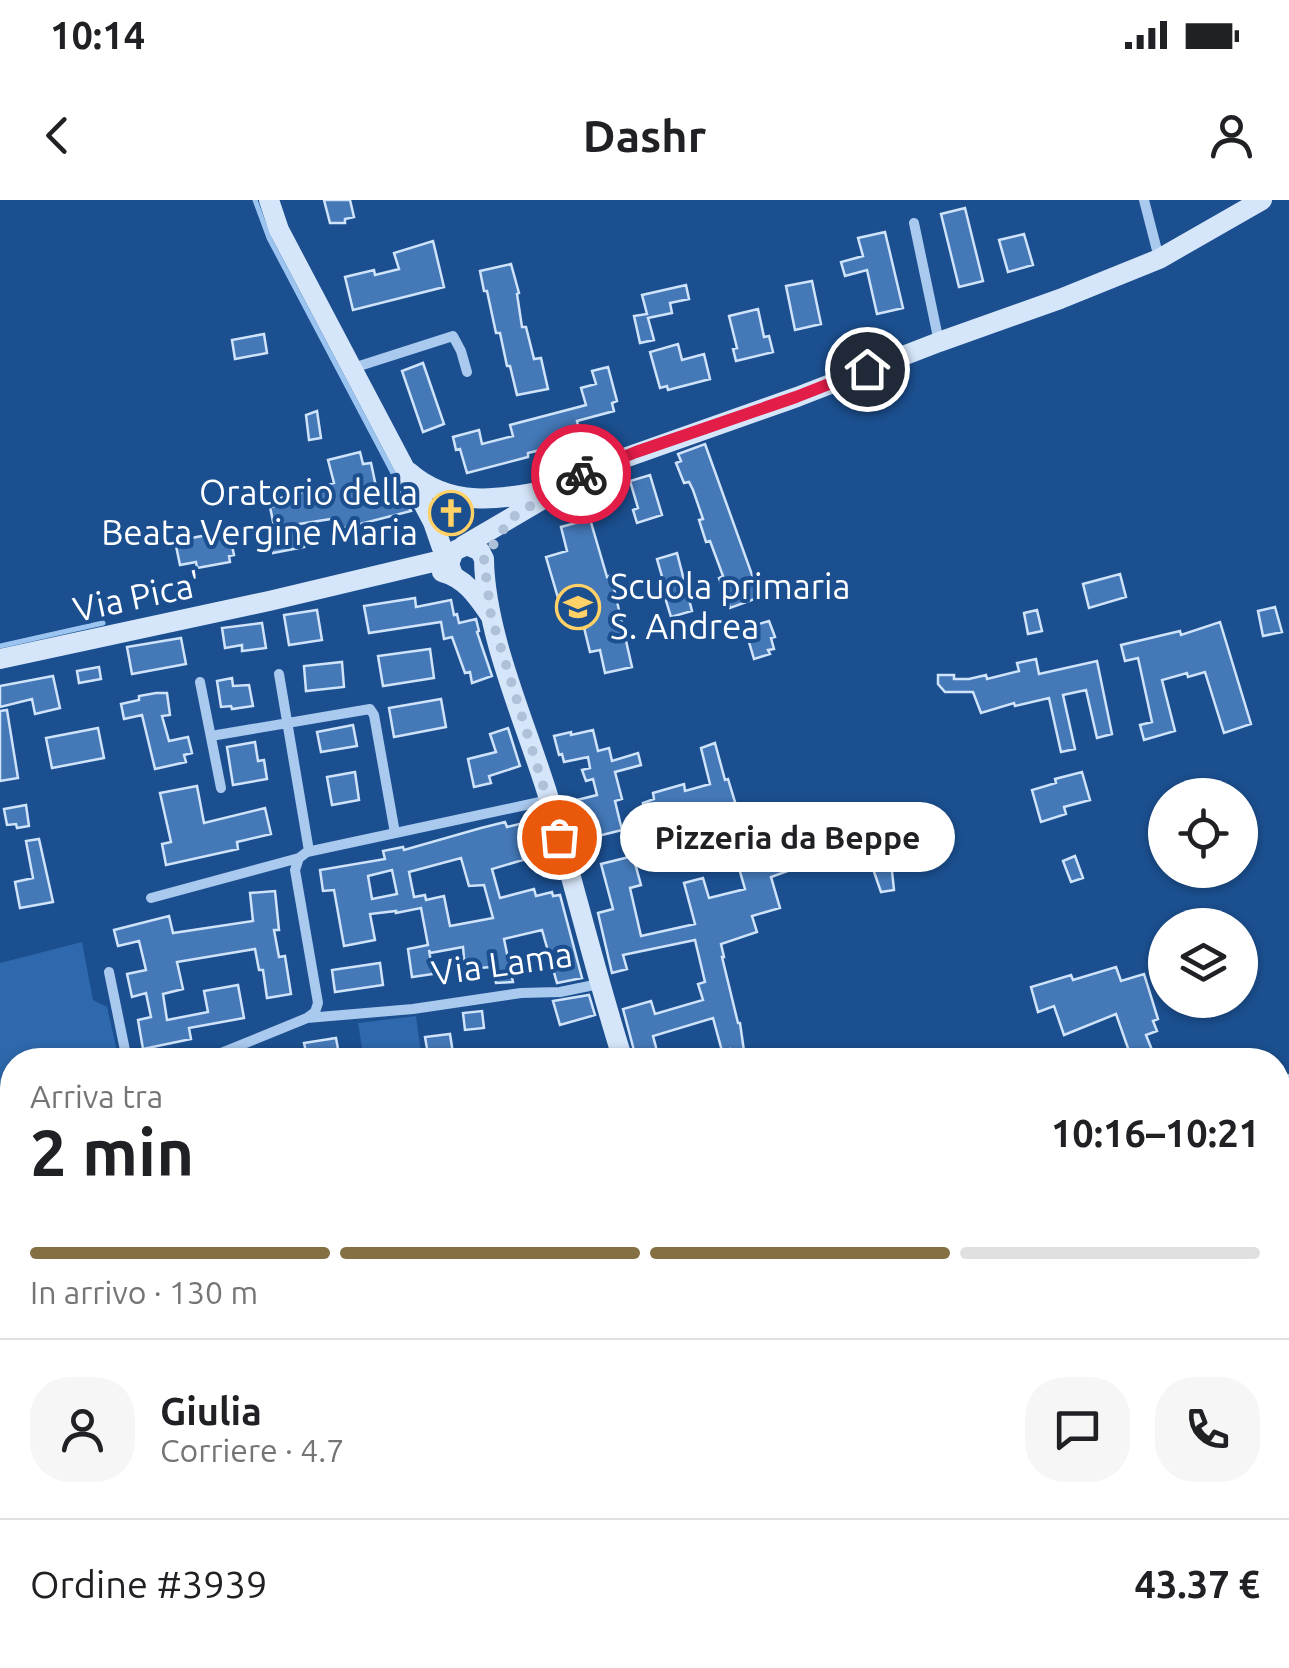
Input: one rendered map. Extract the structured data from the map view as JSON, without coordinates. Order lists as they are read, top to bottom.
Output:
{
  "streets": {
    "street": ["Via Pica'", "Via Lama"]
  },
  "crossings": [
    ["Via Pica'", "Via Lama"]
  ],
  "places": {
    "church": ["Oratorio della Beata Vergine Maria"],
    "school or university": ["Scuola primaria S. Andrea"],
    "other": ["Pizzeria da Beppe"]
  },
  "page": {
    "status": "10:14",
    "header": "Dashr",
    "bubble": "Pizzeria da Beppe",
    "heading": ["2 min", "Arriva tra", "10:16–10:21"],
    "panel": [
      "Giulia",
      "Corriere · 4.7",
      "Ordine #3939",
      "43.37 €"
    ],
    "bar": "In arrivo · 130 m"
  }
}
